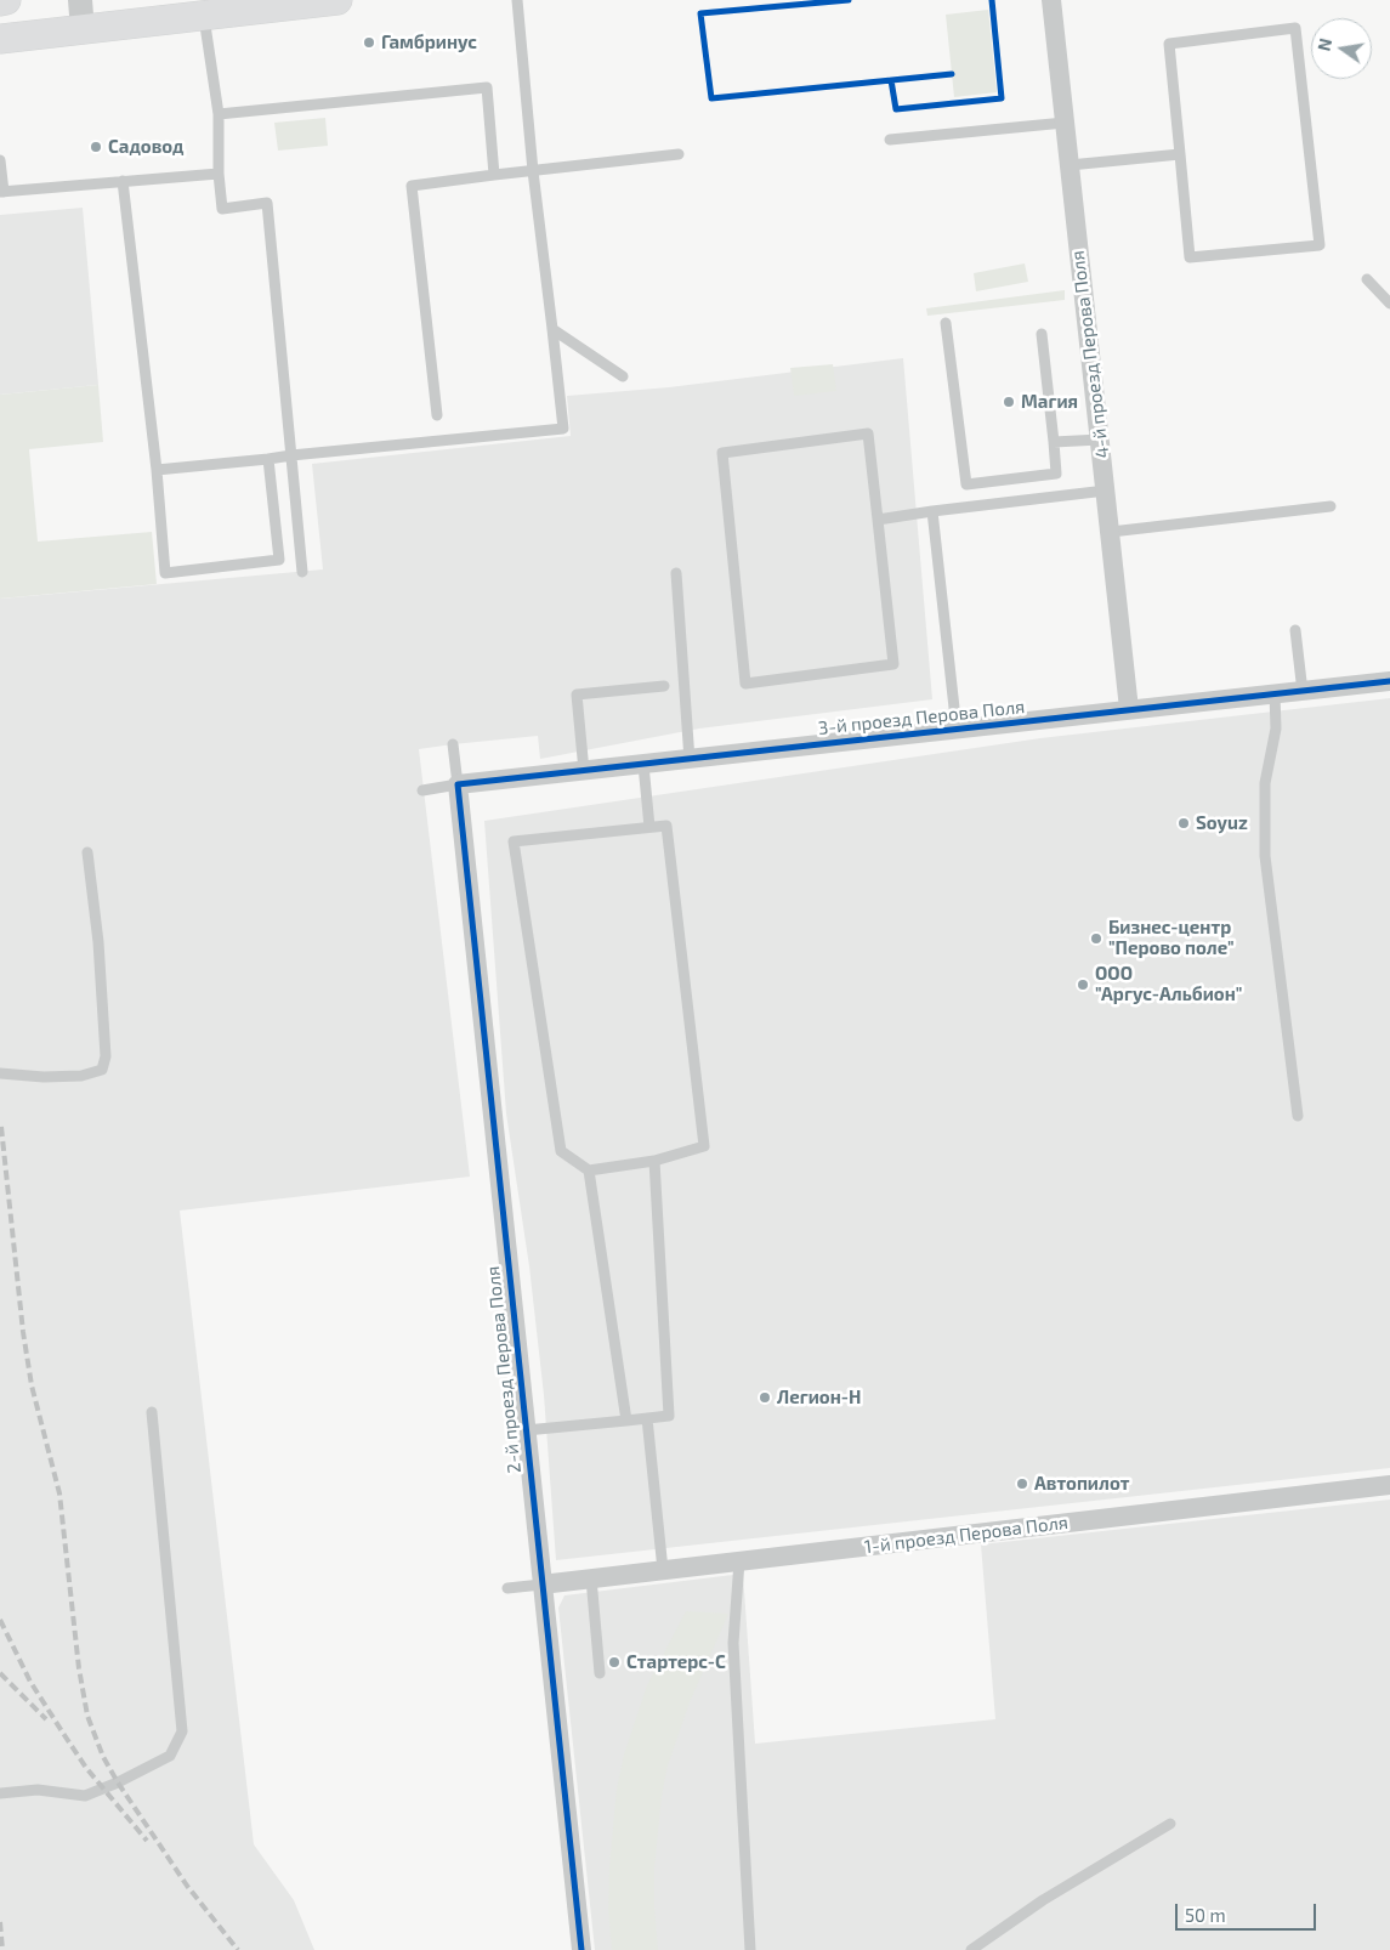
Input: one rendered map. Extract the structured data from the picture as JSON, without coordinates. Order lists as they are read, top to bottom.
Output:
{
  "streets": {
    "street": [
      "4-й проезд Перова Поля",
      "3-й проезд Перова Поля",
      "2-й проезд Перова Поля",
      "1-й проезд Перова Поля"
    ]
  },
  "crossings": [
    ["4-й проезд Перова Поля", "3-й проезд Перова Поля"],
    ["3-й проезд Перова Поля", "2-й проезд Перова Поля"],
    ["2-й проезд Перова Поля", "1-й проезд Перова Поля"]
  ],
  "places": [
    "Гамбринус",
    "Садовод",
    "Магия",
    "Soyuz",
    "Бизнес-центр \"Перово поле\"",
    "ООО \"Аргус-Альбион\"",
    "Легион-Н",
    "Автопилот",
    "Стартерс-С"
  ],
  "scale_bar": "50 m",
  "north": "left"
}
